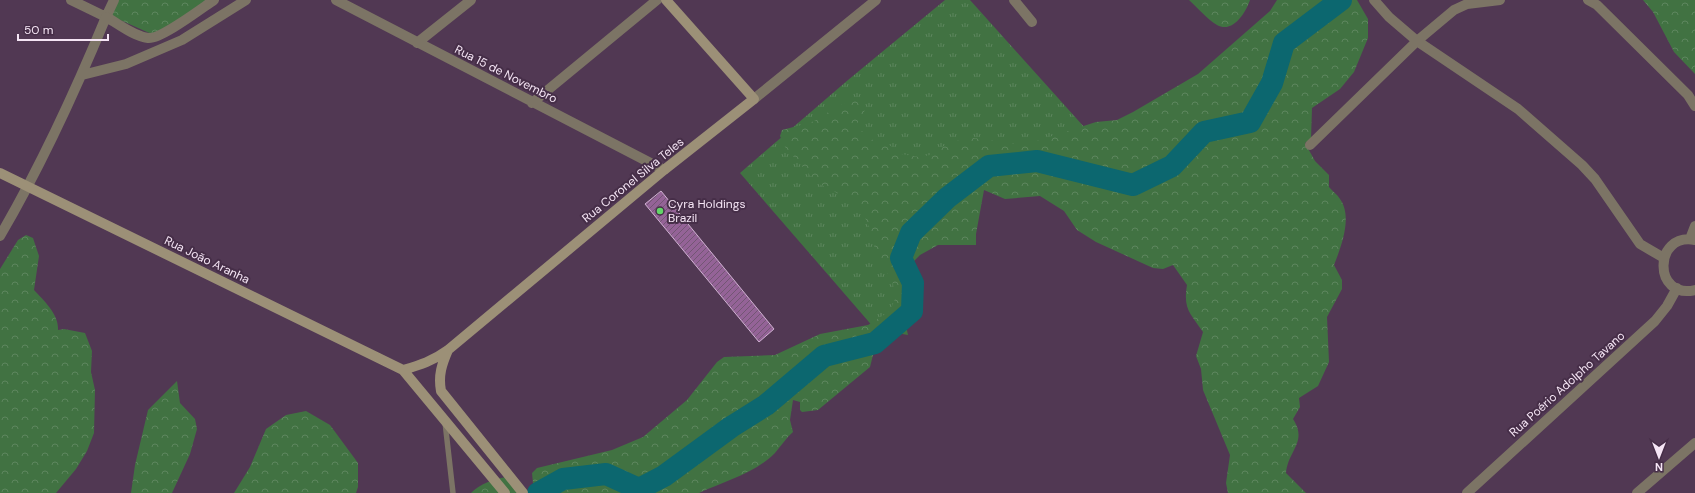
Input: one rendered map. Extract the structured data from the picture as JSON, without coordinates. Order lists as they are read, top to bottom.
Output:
{
  "streets": {
    "main road": ["Rua Coronel Silva Teles", "Rua João Aranha"],
    "street": ["Rua 15 de Novembro", "Rua Poério Adolpho Tavano"]
  },
  "crossings": [
    ["Rua 15 de Novembro", "Rua Coronel Silva Teles"],
    ["Rua Coronel Silva Teles", "Rua João Aranha"]
  ],
  "places": ["Cyra Holdings Brazil"],
  "scale_bar": "50 m",
  "north": "bottom"
}
